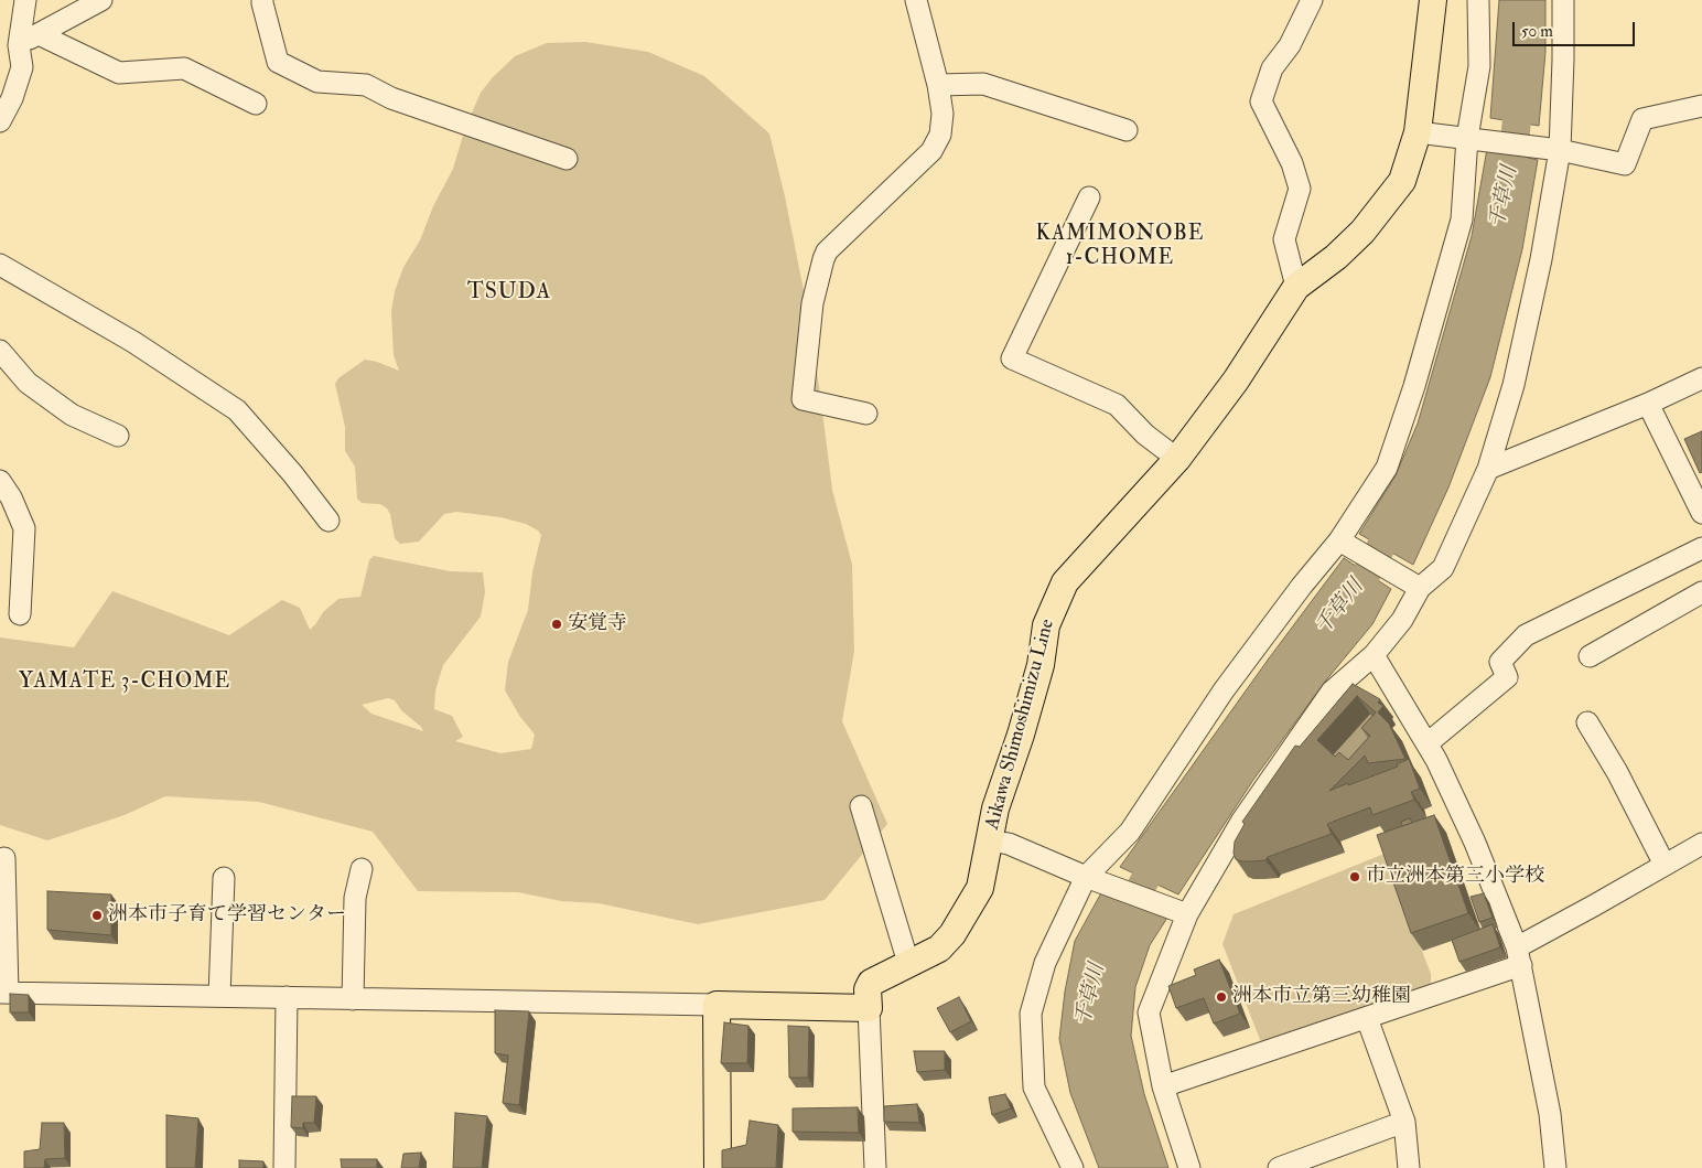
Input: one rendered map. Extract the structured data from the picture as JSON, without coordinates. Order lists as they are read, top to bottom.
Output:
{
  "streets": {
    "main road": ["Aikawa Shimoshimizu Line"]
  },
  "districts": ["KAMIMONOBE 1-CHOME", "TSUDA", "YAMATE 3-CHOME"],
  "water": ["千草川"],
  "places": [
    "安覚寺",
    "市立洲本第三小学校",
    "洲本市子育て学習センター",
    "洲本市立第三幼稚園"
  ],
  "scale_bar": "50 m"
}
